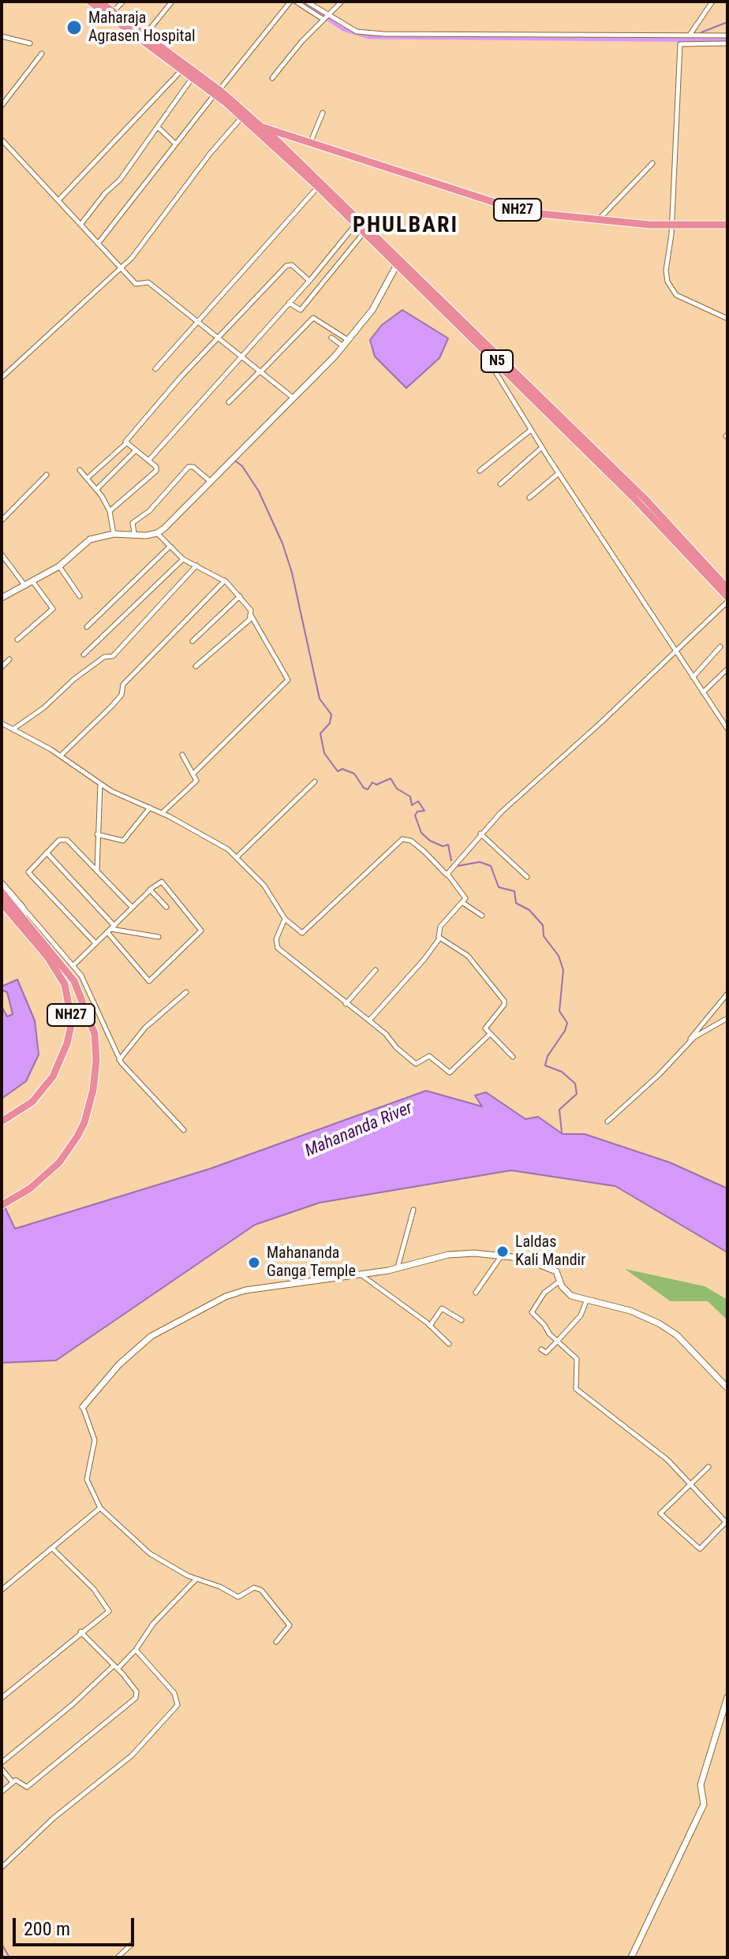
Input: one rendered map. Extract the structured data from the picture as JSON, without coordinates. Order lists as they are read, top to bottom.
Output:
{
  "streets": {
    "highway": ["NH27", "N5"]
  },
  "crossings": [
    ["NH27", "N5"]
  ],
  "districts": ["PHULBARI"],
  "water": ["Mahananda River"],
  "places": ["Maharaja Agrasen Hospital", "Laldas Kali Mandir", "Mahananda Ganga Temple"],
  "scale_bar": "200 m"
}
